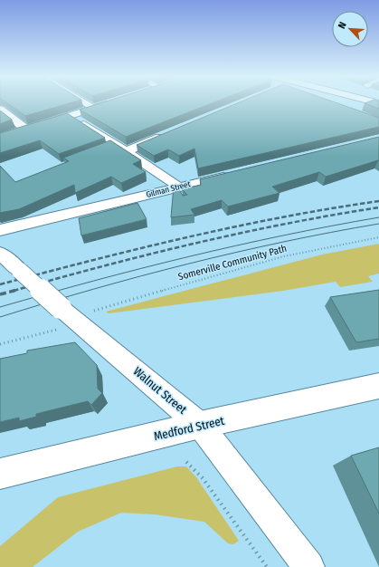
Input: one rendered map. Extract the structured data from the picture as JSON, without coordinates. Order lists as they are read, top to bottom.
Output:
{
  "streets": {
    "main road": ["Medford Street"],
    "street": ["Gilman Street", "Walnut Street"],
    "path": ["Somerville Community Path"]
  },
  "crossings": [
    ["Walnut Street", "Medford Street"]
  ],
  "north": "top left"
}
